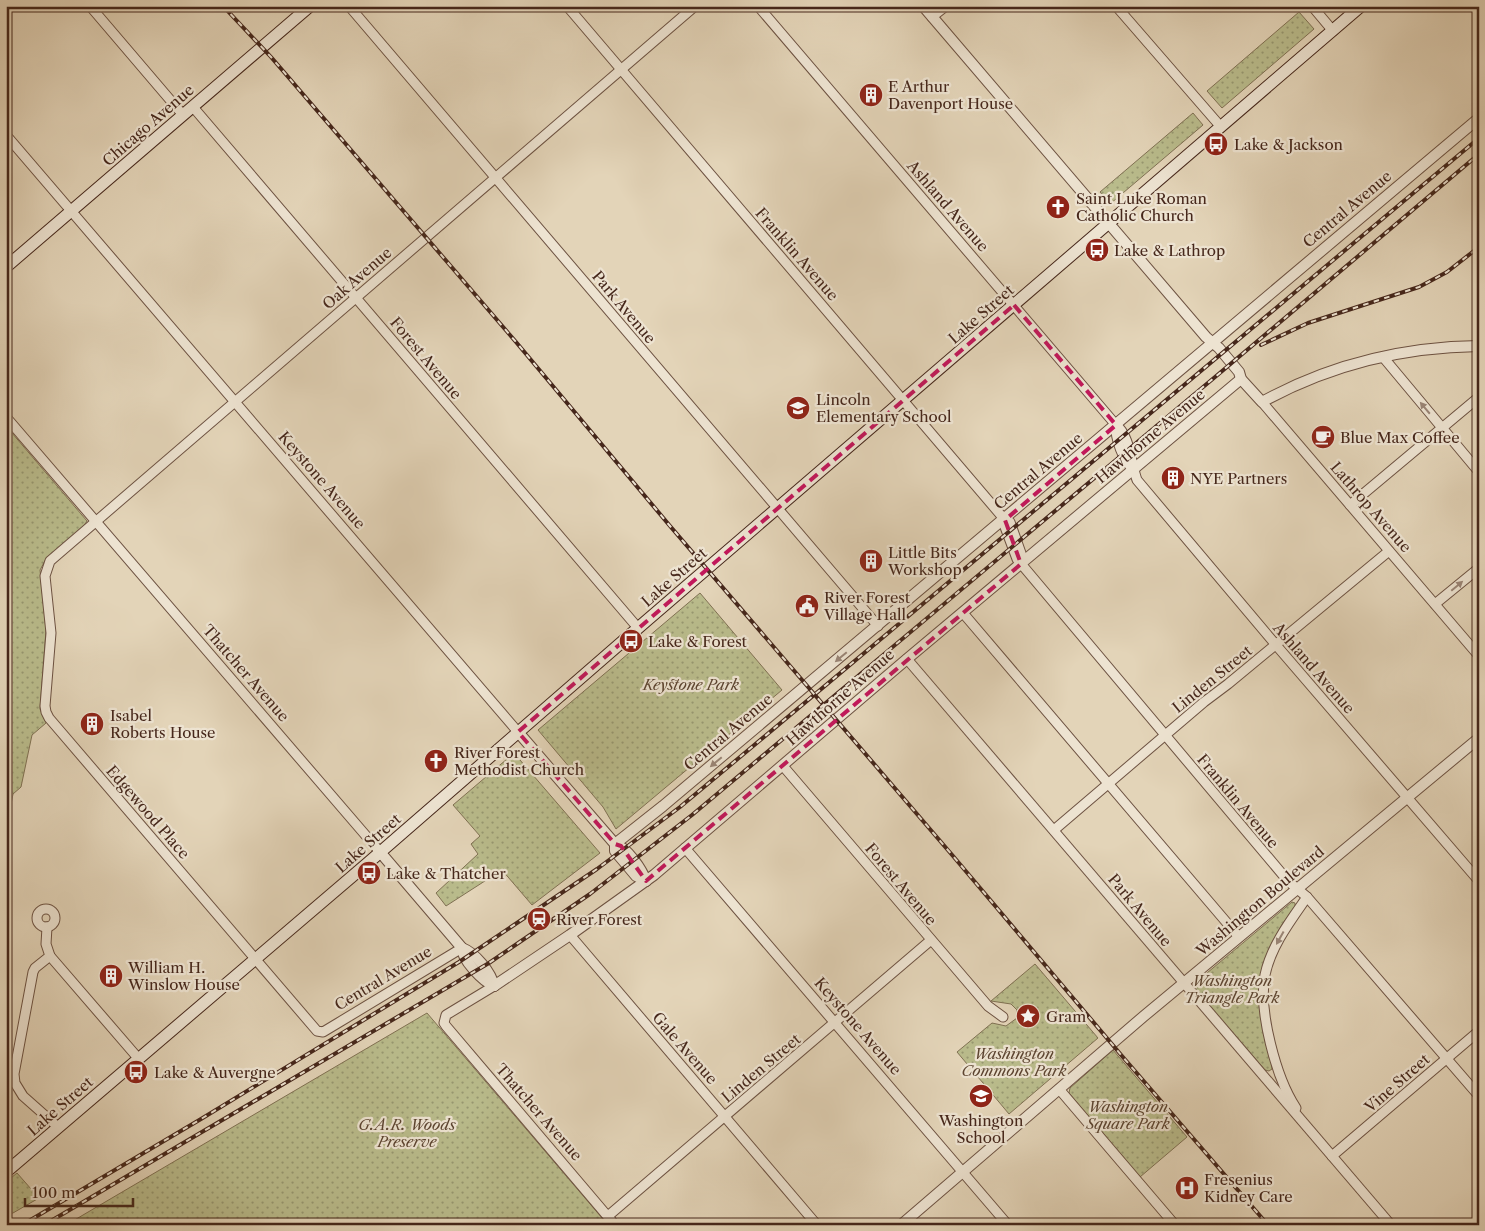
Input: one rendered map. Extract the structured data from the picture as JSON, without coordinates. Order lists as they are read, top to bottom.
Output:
{
  "streets": {
    "main road": ["Chicago Avenue", "Lake Street"],
    "street": [
      "Ashland Avenue",
      "Central Avenue",
      "Franklin Avenue",
      "Oak Avenue",
      "Park Avenue",
      "Forest Avenue",
      "Hawthorne Avenue",
      "Keystone Avenue",
      "Lathrop Avenue",
      "Thatcher Avenue",
      "Linden Street",
      "Edgewood Place",
      "Washington Boulevard",
      "Gale Avenue",
      "Vine Street"
    ]
  },
  "crossings": [
    ["Chicago Avenue", "Forest Avenue"],
    ["Chicago Avenue", "Keystone Avenue"],
    ["Ashland Avenue", "Central Avenue"],
    ["Ashland Avenue", "Lake Street"],
    ["Ashland Avenue", "Hawthorne Avenue"],
    ["Ashland Avenue", "Linden Street"],
    ["Ashland Avenue", "Washington Boulevard"],
    ["Central Avenue", "Franklin Avenue"],
    ["Central Avenue", "Park Avenue"],
    ["Central Avenue", "Keystone Avenue"],
    ["Central Avenue", "Lathrop Avenue"],
    ["Central Avenue", "Thatcher Avenue"],
    ["Central Avenue", "Edgewood Place"],
    ["Franklin Avenue", "Oak Avenue"],
    ["Franklin Avenue", "Lake Street"],
    ["Franklin Avenue", "Hawthorne Avenue"],
    ["Franklin Avenue", "Linden Street"],
    ["Franklin Avenue", "Washington Boulevard"],
    ["Franklin Avenue", "Vine Street"],
    ["Oak Avenue", "Park Avenue"],
    ["Oak Avenue", "Forest Avenue"],
    ["Oak Avenue", "Keystone Avenue"],
    ["Oak Avenue", "Thatcher Avenue"],
    ["Oak Avenue", "Edgewood Place"],
    ["Park Avenue", "Lake Street"],
    ["Park Avenue", "Hawthorne Avenue"],
    ["Park Avenue", "Linden Street"],
    ["Park Avenue", "Washington Boulevard"],
    ["Park Avenue", "Vine Street"],
    ["Lake Street", "Forest Avenue"],
    ["Lake Street", "Keystone Avenue"],
    ["Lake Street", "Lathrop Avenue"],
    ["Lake Street", "Thatcher Avenue"],
    ["Lake Street", "Edgewood Place"],
    ["Forest Avenue", "Hawthorne Avenue"],
    ["Forest Avenue", "Linden Street"],
    ["Hawthorne Avenue", "Keystone Avenue"],
    ["Hawthorne Avenue", "Lathrop Avenue"],
    ["Hawthorne Avenue", "Thatcher Avenue"],
    ["Hawthorne Avenue", "Gale Avenue"],
    ["Keystone Avenue", "Linden Street"],
    ["Keystone Avenue", "Washington Boulevard"],
    ["Lathrop Avenue", "Linden Street"],
    ["Thatcher Avenue", "Linden Street"],
    ["Linden Street", "Gale Avenue"]
  ],
  "parks": [
    "Keystone Park",
    "Washington Triangle Park",
    "Washington Commons Park",
    "Washington Square Park",
    "G.A.R. Woods Preserve"
  ],
  "places": {
    "building": [
      "E Arthur Davenport House",
      "NYE Partners",
      "Little Bits Workshop",
      "Isabel Roberts House",
      "William H. Winslow House"
    ],
    "bus stop": [
      "Lake & Jackson",
      "Lake & Lathrop",
      "Lake & Forest",
      "Lake & Thatcher",
      "Lake & Auvergne"
    ],
    "church": ["Saint Luke Roman Catholic Church", "River Forest Methodist Church"],
    "school or university": ["Lincoln Elementary School", "Washington School"],
    "cafe": ["Blue Max Coffee"],
    "public building": ["River Forest Village Hall"],
    "station": ["River Forest"],
    "place": ["Gram"],
    "hospital": ["Fresenius Kidney Care"]
  },
  "scale_bar": "100 m"
}
